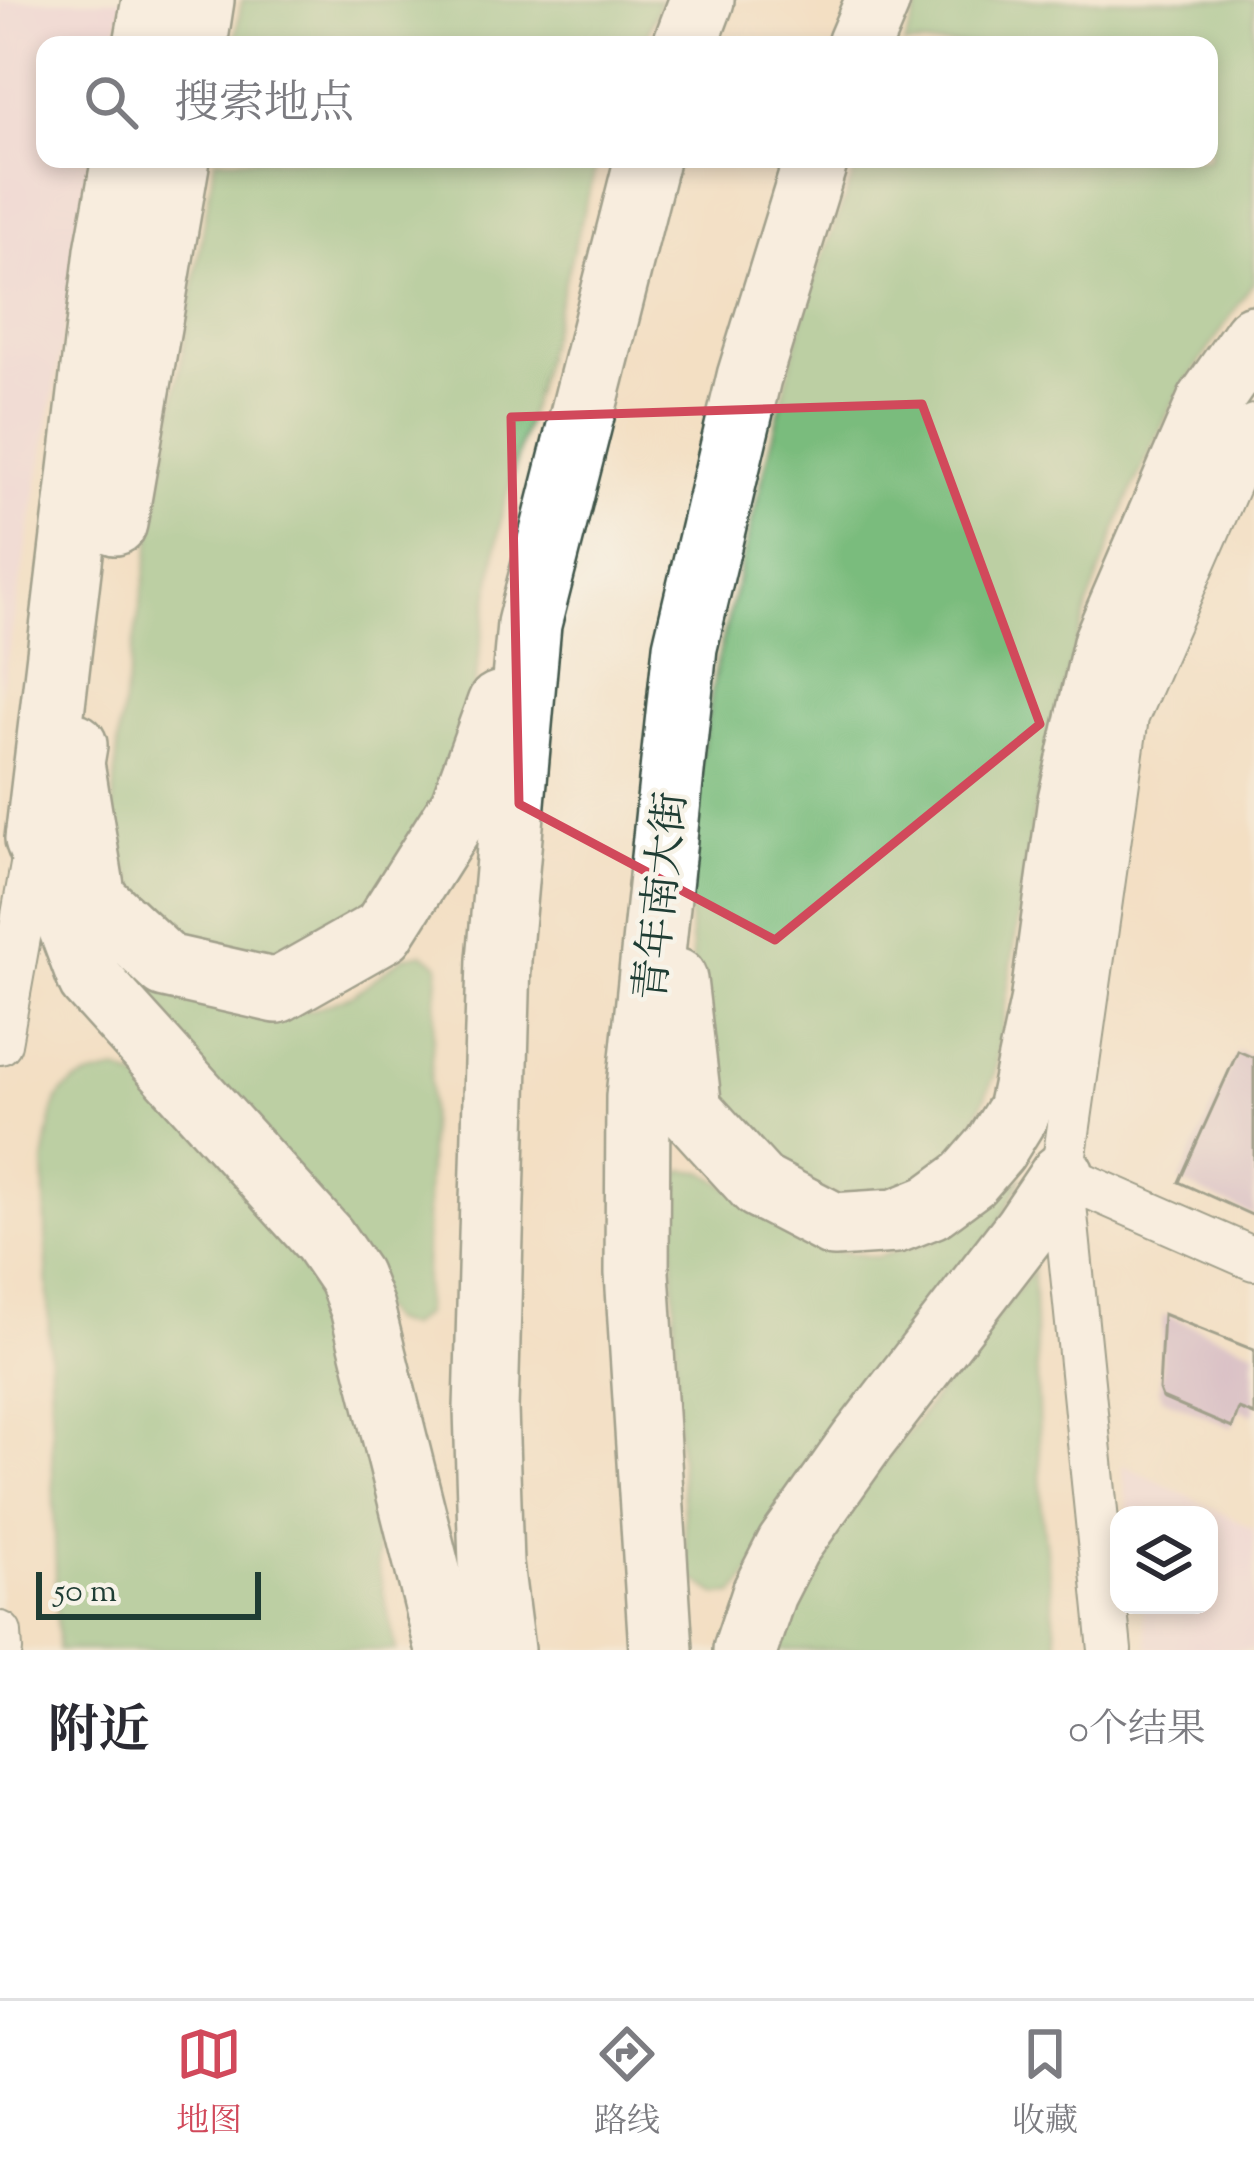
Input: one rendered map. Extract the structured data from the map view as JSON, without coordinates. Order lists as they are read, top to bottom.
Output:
{
  "streets": {
    "highway": ["青年南大街"]
  },
  "scale_bar": "50 m",
  "page": {
    "search": "搜索地点",
    "scale": "50 m",
    "heading": ["附近", "0个结果"],
    "nav": ["地图", "路线", "收藏"]
  }
}
